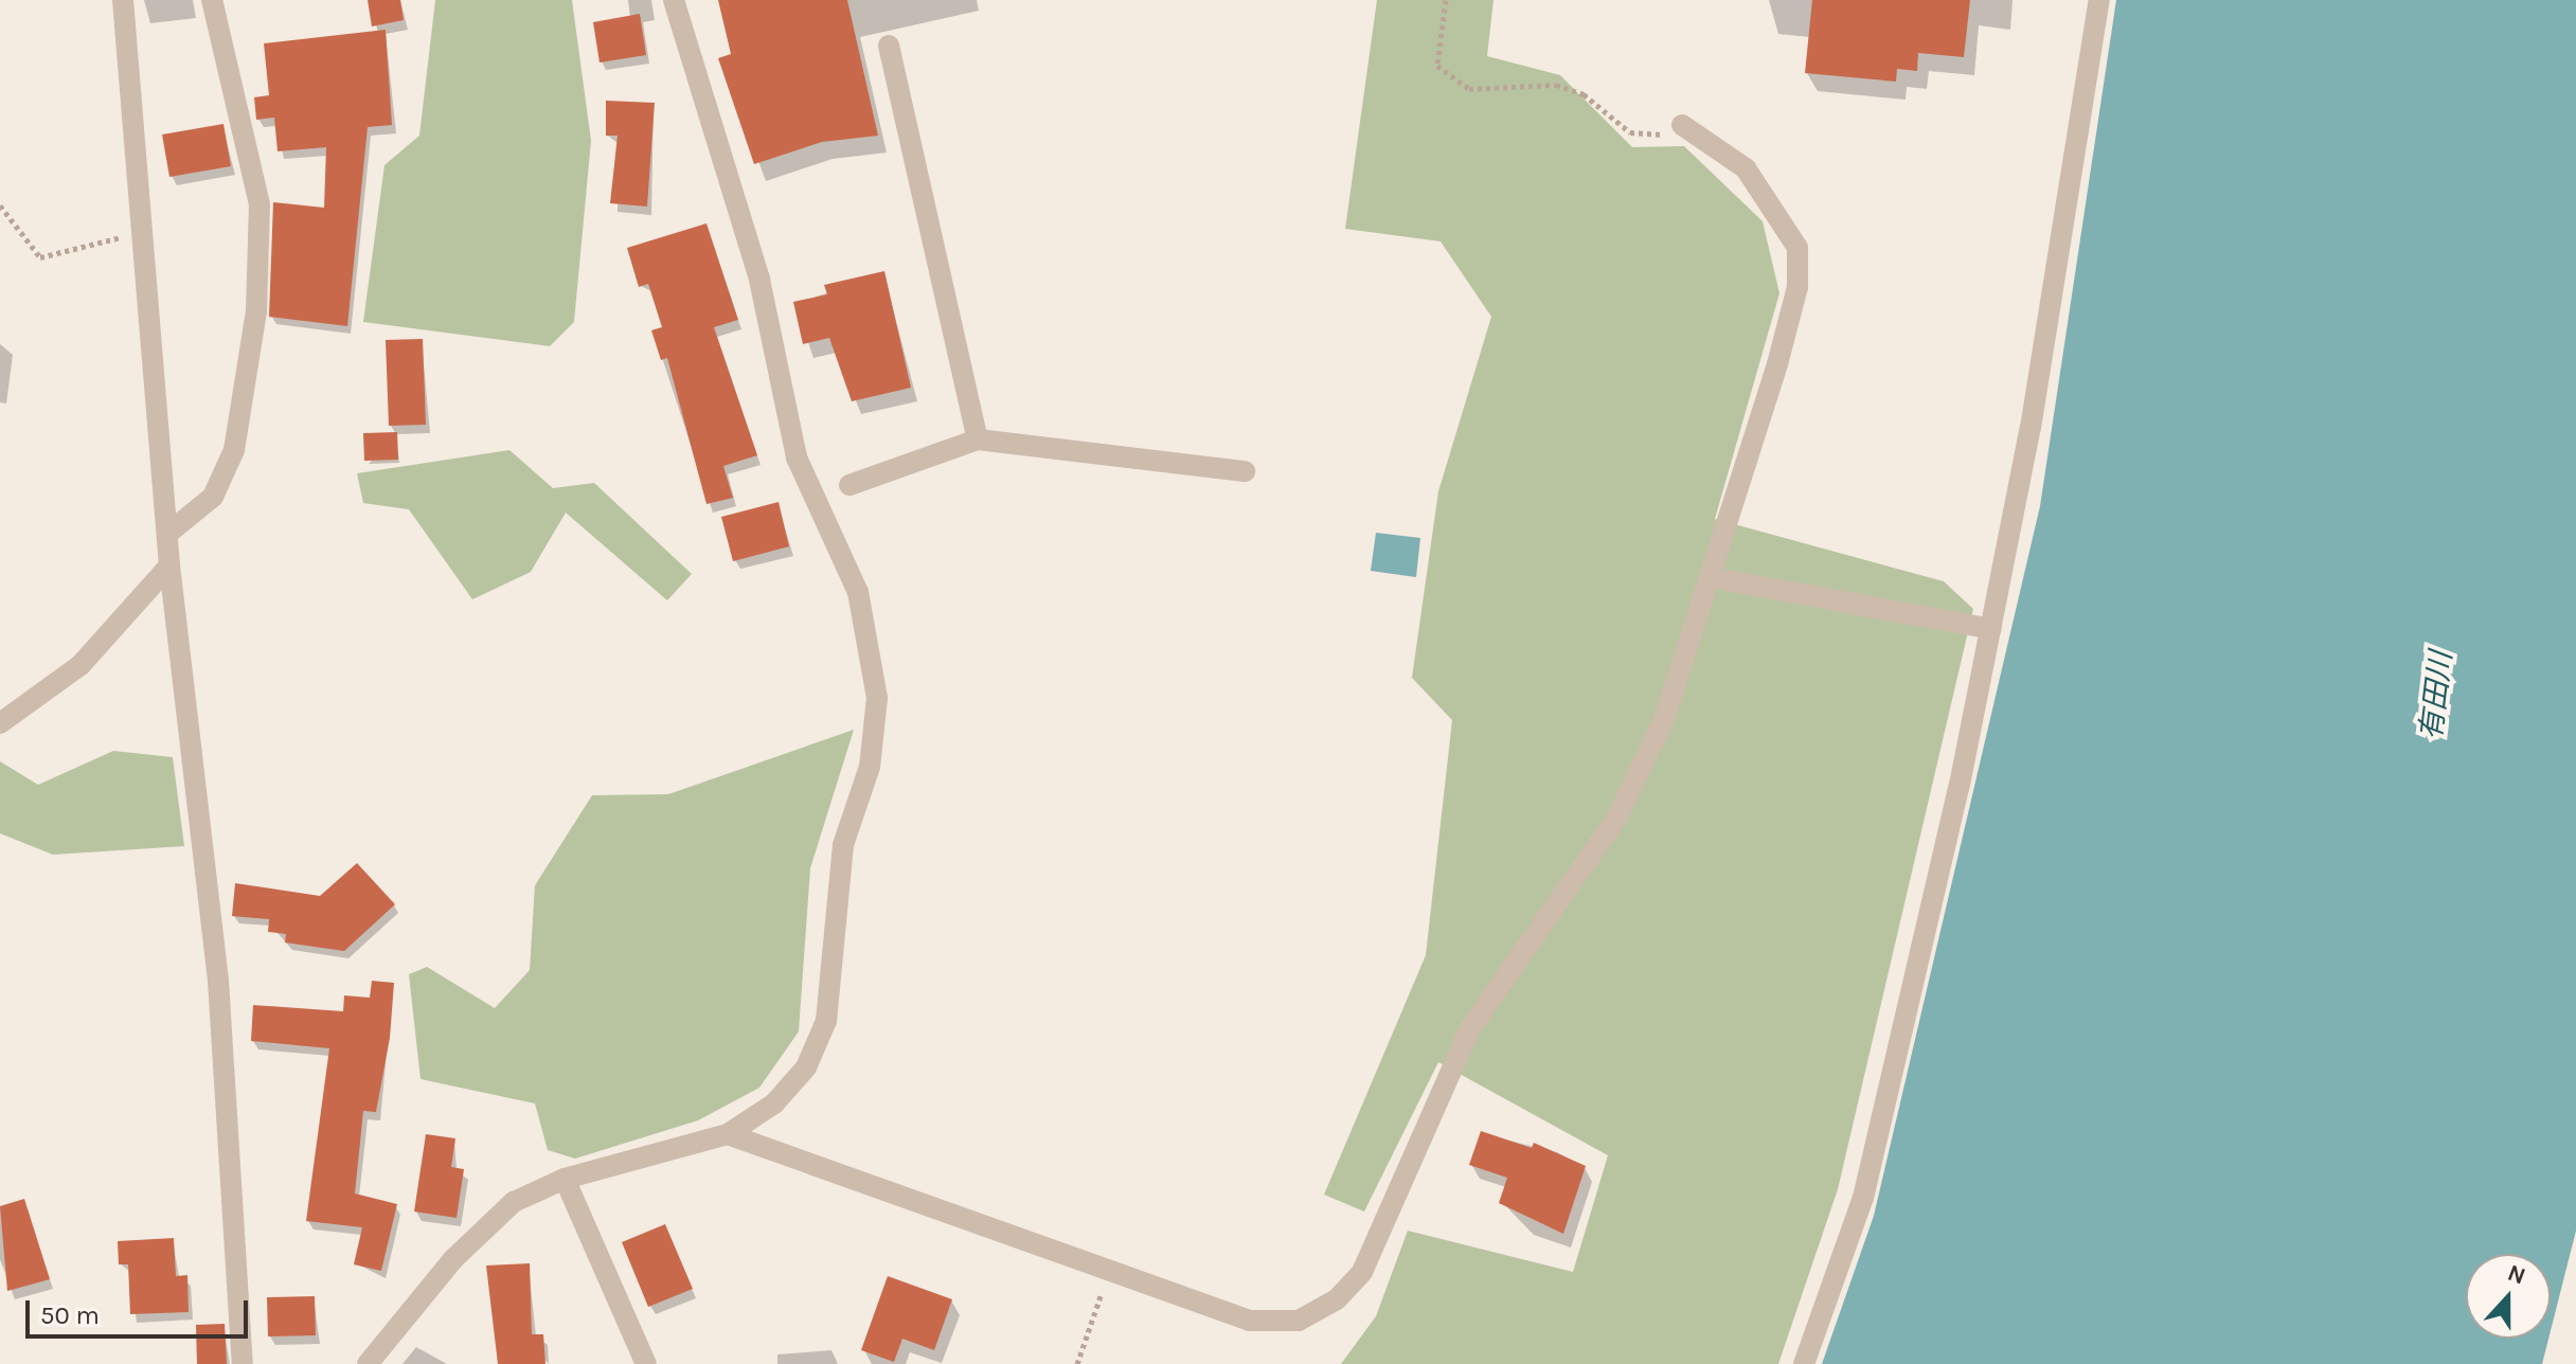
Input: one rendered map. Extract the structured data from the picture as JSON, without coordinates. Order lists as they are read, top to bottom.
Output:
{
  "water": ["有田川"],
  "scale_bar": "50 m",
  "north": "top"
}
